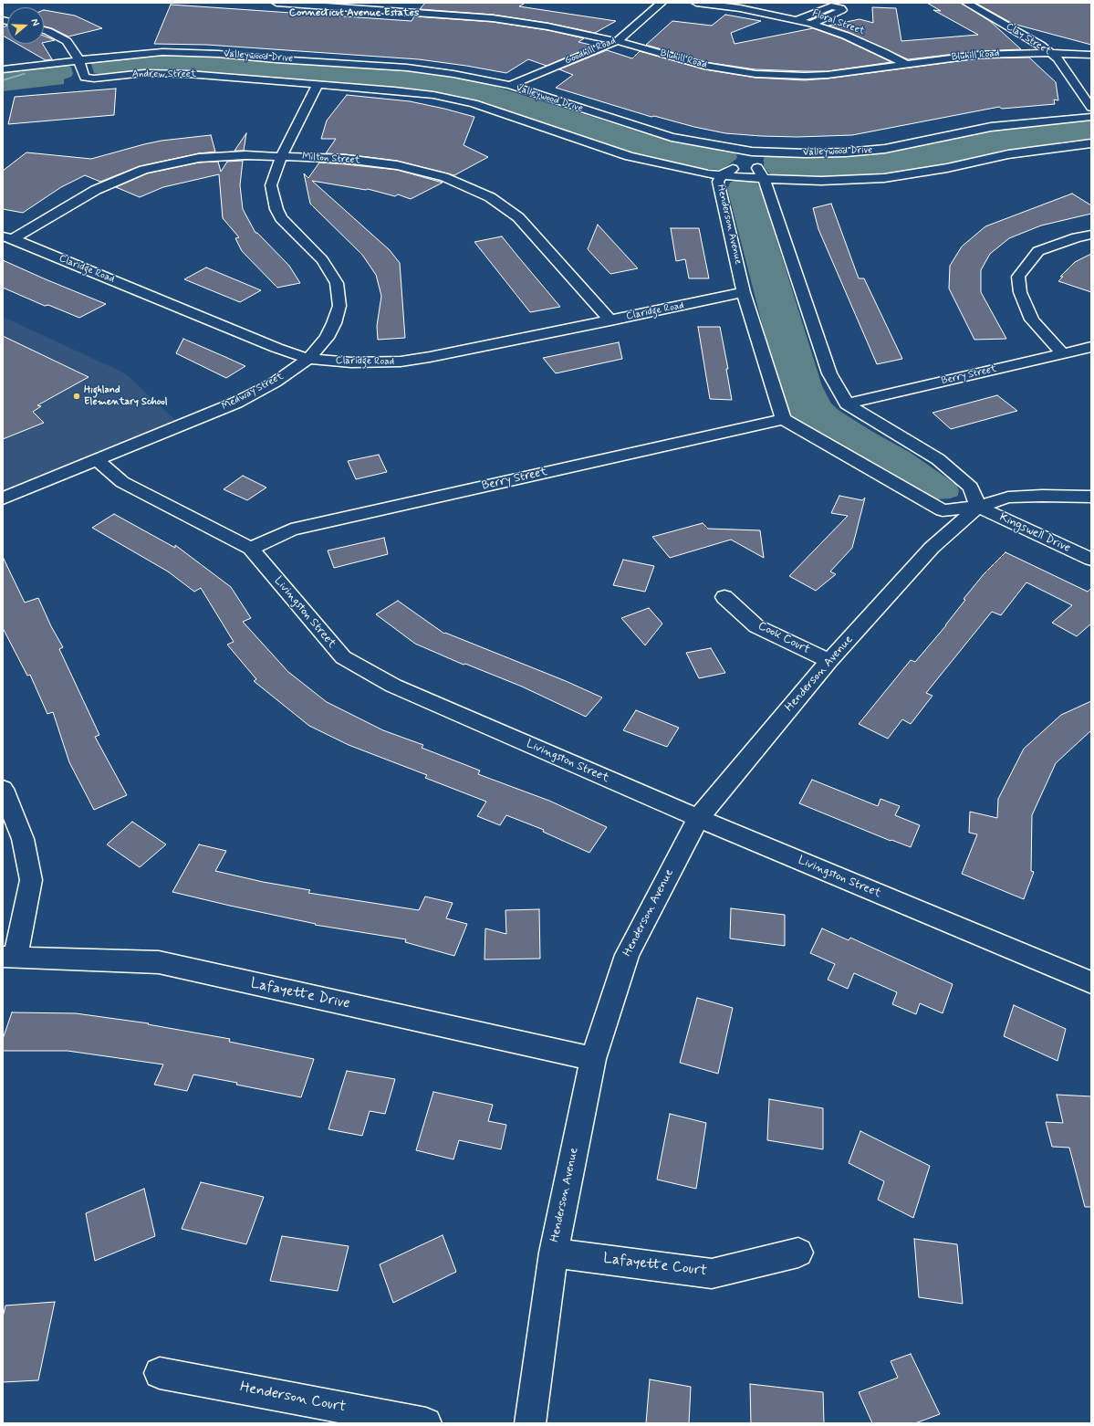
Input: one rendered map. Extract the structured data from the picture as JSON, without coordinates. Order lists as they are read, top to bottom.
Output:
{
  "streets": {
    "street": [
      "Floral Street",
      "Clay Street",
      "Goodhill Road",
      "Bluhill Road",
      "Valleywood Drive",
      "Andrew Street",
      "Milton Street",
      "Henderson Avenue",
      "Claridge Road",
      "Berry Street",
      "Medway Street",
      "Kingswell Drive",
      "Livingston Street",
      "Cook Court",
      "Lafayette Drive",
      "Lafayette Court",
      "Henderson Court"
    ]
  },
  "crossings": [
    ["Floral Street", "Bluhill Road"],
    ["Clay Street", "Bluhill Road"],
    ["Goodhill Road", "Bluhill Road"],
    ["Goodhill Road", "Valleywood Drive"],
    ["Valleywood Drive", "Andrew Street"],
    ["Valleywood Drive", "Henderson Avenue"],
    ["Andrew Street", "Medway Street"],
    ["Milton Street", "Claridge Road"],
    ["Milton Street", "Medway Street"],
    ["Henderson Avenue", "Claridge Road"],
    ["Henderson Avenue", "Berry Street"],
    ["Henderson Avenue", "Kingswell Drive"],
    ["Henderson Avenue", "Livingston Street"],
    ["Henderson Avenue", "Cook Court"],
    ["Henderson Avenue", "Lafayette Drive"],
    ["Henderson Avenue", "Lafayette Court"],
    ["Claridge Road", "Medway Street"],
    ["Berry Street", "Livingston Street"],
    ["Medway Street", "Livingston Street"]
  ],
  "districts": ["Connecticut Avenue Estates"],
  "places": ["Highland Elementary School"],
  "north": "right"
}
